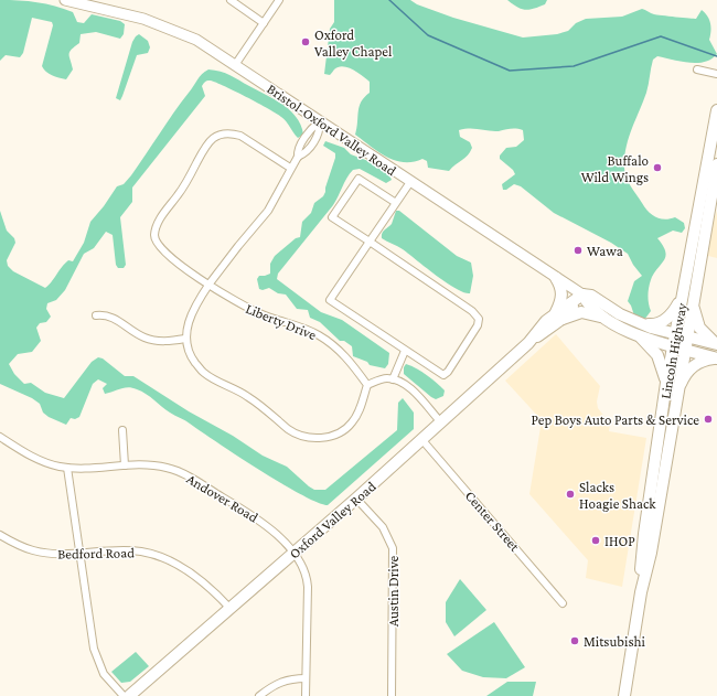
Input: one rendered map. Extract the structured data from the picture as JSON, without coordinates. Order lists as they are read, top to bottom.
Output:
{
  "streets": {
    "main road": ["Bristol-Oxford Valley Road", "Lincoln Highway", "Oxford Valley Road"],
    "street": [
      "Liberty Drive",
      "Andover Road",
      "Center Street",
      "Bedford Road",
      "Austin Drive"
    ]
  },
  "crossings": [
    ["Bristol-Oxford Valley Road", "Oxford Valley Road"],
    ["Andover Road", "Oxford Valley Road"],
    ["Oxford Valley Road", "Center Street"],
    ["Oxford Valley Road", "Bedford Road"],
    ["Oxford Valley Road", "Austin Drive"]
  ],
  "places": [
    "Oxford Valley Chapel",
    "Buffalo Wild Wings",
    "Wawa",
    "Pep Boys Auto Parts & Service",
    "Slacks Hoagie Shack",
    "IHOP",
    "Mitsubishi"
  ]
}
